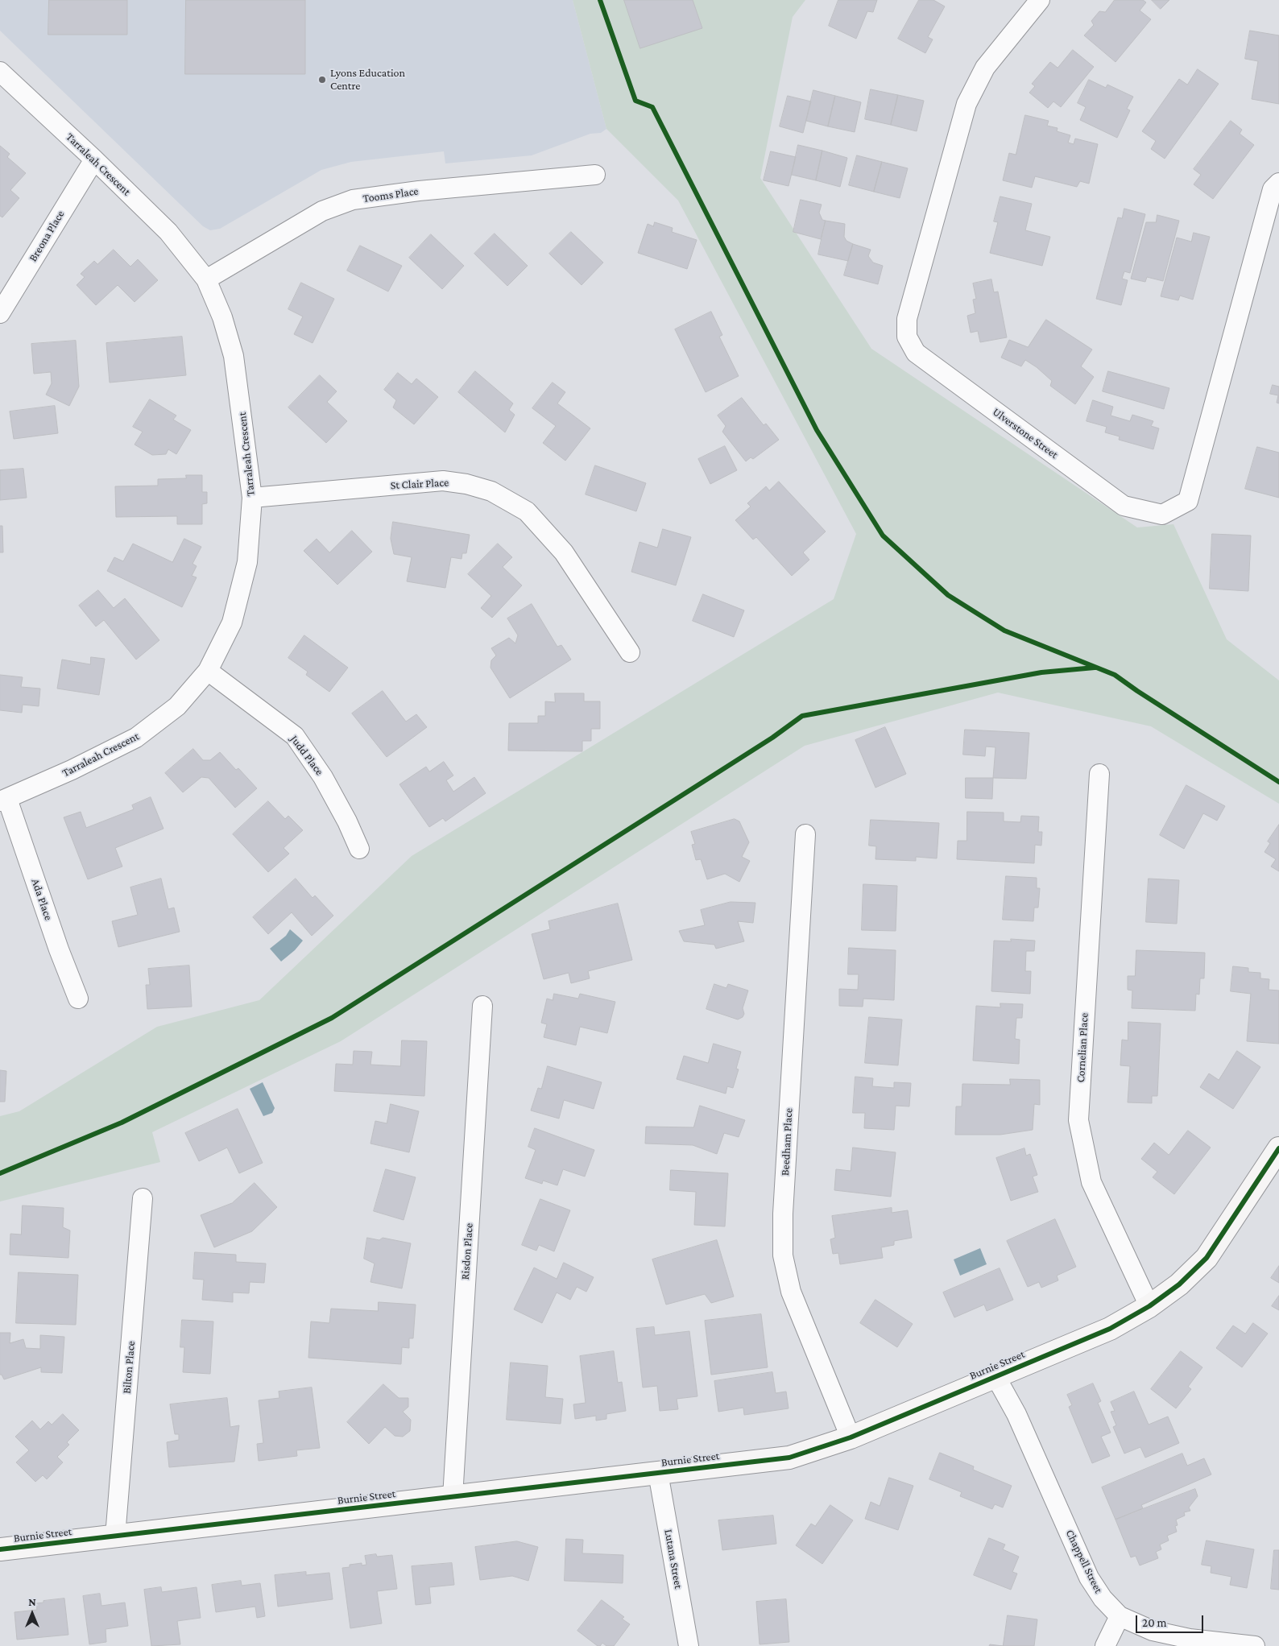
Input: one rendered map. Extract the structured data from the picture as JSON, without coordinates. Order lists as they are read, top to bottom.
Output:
{
  "streets": {
    "street": [
      "Tarraleah Crescent",
      "Tooms Place",
      "Breona Place",
      "Ulverstone Street",
      "St Clair Place",
      "Judd Place",
      "Ada Place",
      "Cornelian Place",
      "Beedham Place",
      "Risdon Place",
      "Burnie Street",
      "Bilton Place",
      "Lutana Street",
      "Chappell Street"
    ]
  },
  "crossings": [
    ["Tarraleah Crescent", "Tooms Place"],
    ["Tarraleah Crescent", "Breona Place"],
    ["Tarraleah Crescent", "St Clair Place"],
    ["Tarraleah Crescent", "Judd Place"],
    ["Tarraleah Crescent", "Ada Place"],
    ["Cornelian Place", "Burnie Street"],
    ["Beedham Place", "Burnie Street"],
    ["Risdon Place", "Burnie Street"],
    ["Burnie Street", "Bilton Place"],
    ["Burnie Street", "Lutana Street"],
    ["Burnie Street", "Chappell Street"]
  ],
  "places": ["Lyons Education Centre"],
  "scale_bar": "20 m",
  "north": "top"
}
